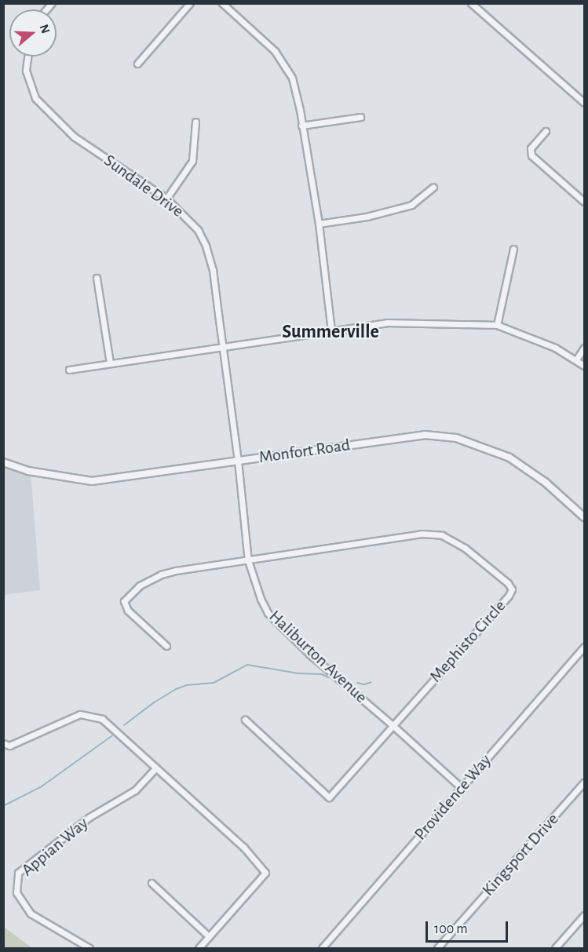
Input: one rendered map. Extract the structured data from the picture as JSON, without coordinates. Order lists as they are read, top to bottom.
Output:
{
  "streets": {
    "street": [
      "Sundale Drive",
      "Monfort Road",
      "Mephisto Circle",
      "Haliburton Avenue",
      "Providence Way",
      "Appian Way",
      "Kingsport Drive"
    ]
  },
  "crossings": [
    ["Sundale Drive", "Monfort Road"],
    ["Sundale Drive", "Haliburton Avenue"],
    ["Monfort Road", "Haliburton Avenue"],
    ["Mephisto Circle", "Haliburton Avenue"],
    ["Haliburton Avenue", "Providence Way"]
  ],
  "districts": ["Summerville"],
  "scale_bar": "100 m",
  "north": "right"
}
